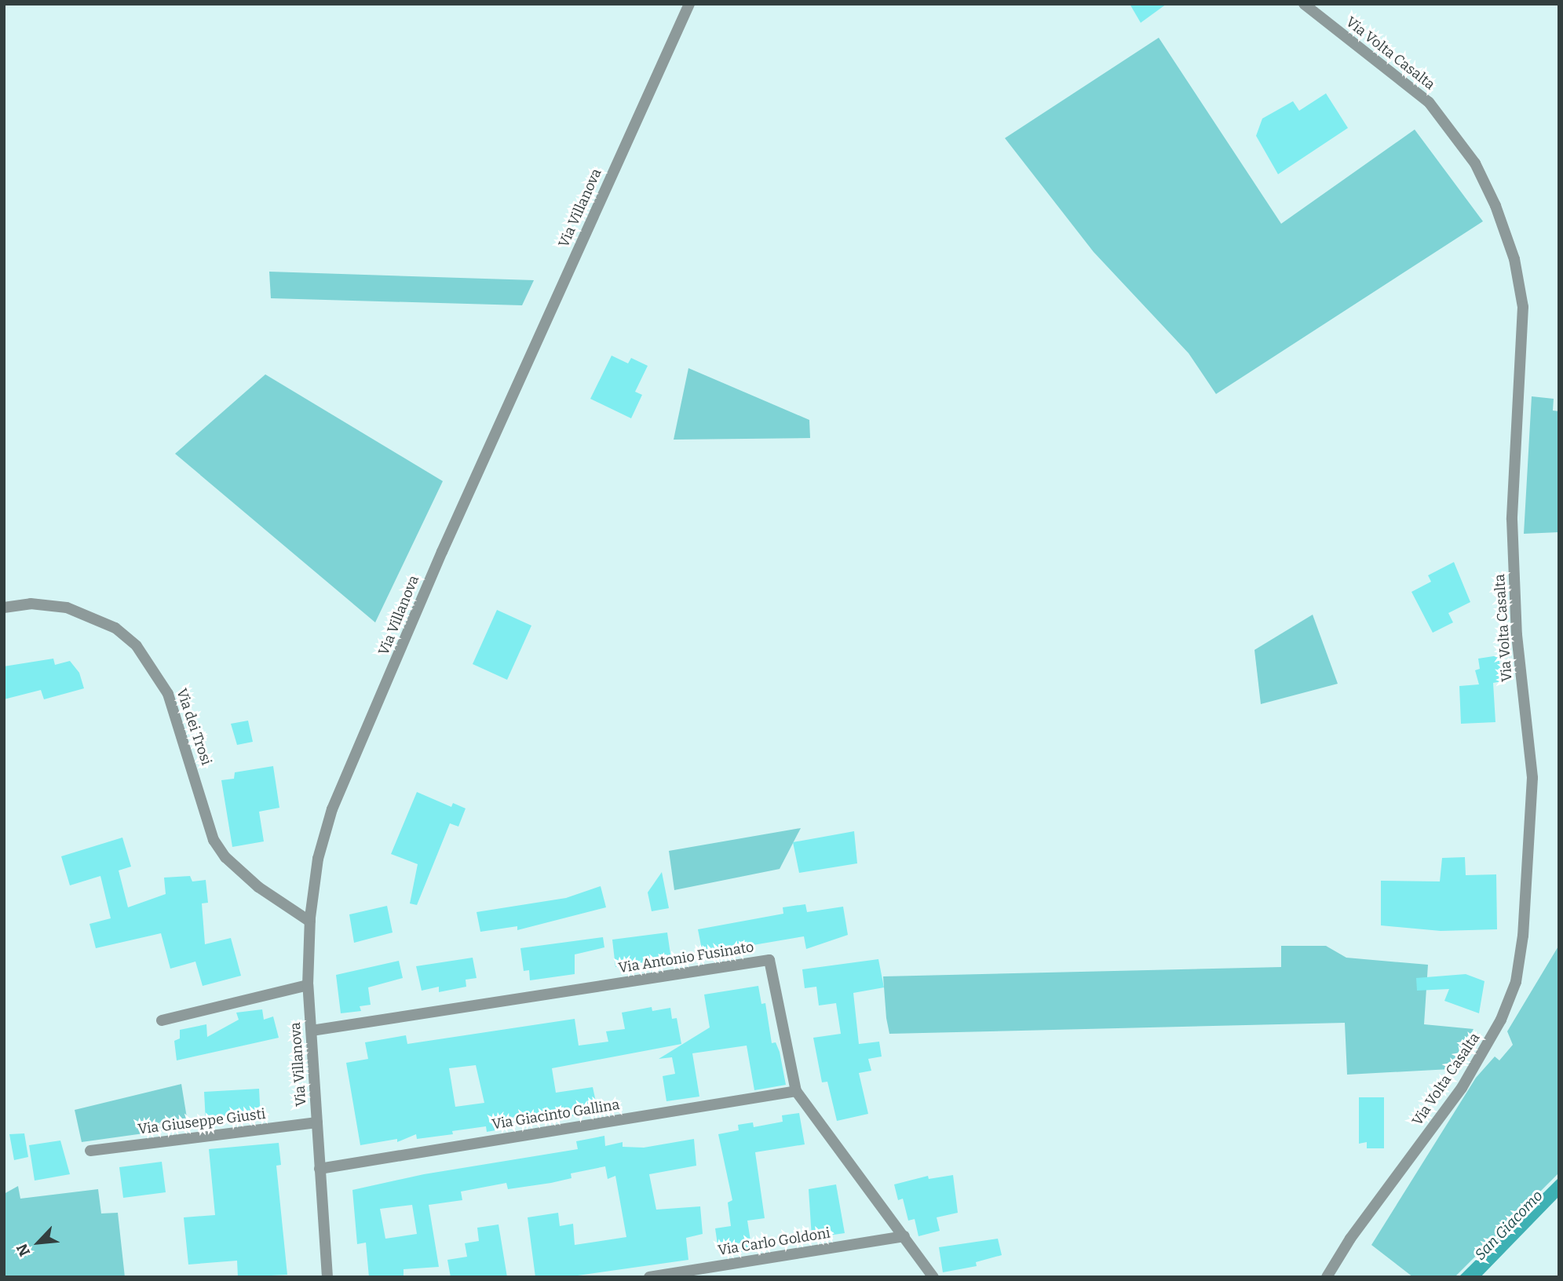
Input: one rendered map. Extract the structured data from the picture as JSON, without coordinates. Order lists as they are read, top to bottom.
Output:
{
  "streets": {
    "street": [
      "Via Volta Casalta",
      "Via Villanova",
      "Via dei Trosi",
      "Via Antonio Fusinato",
      "Via Giacinto Gallina",
      "Via Giuseppe Giusti",
      "Via Carlo Goldoni"
    ]
  },
  "crossings": [
    ["Via Villanova", "Via dei Trosi"],
    ["Via Villanova", "Via Antonio Fusinato"],
    ["Via Villanova", "Via Giacinto Gallina"],
    ["Via Villanova", "Via Giuseppe Giusti"],
    ["Via Antonio Fusinato", "Via Giacinto Gallina"],
    ["Via Antonio Fusinato", "Via Carlo Goldoni"]
  ],
  "water": ["San Giacomo"],
  "north": "bottom left"
}
